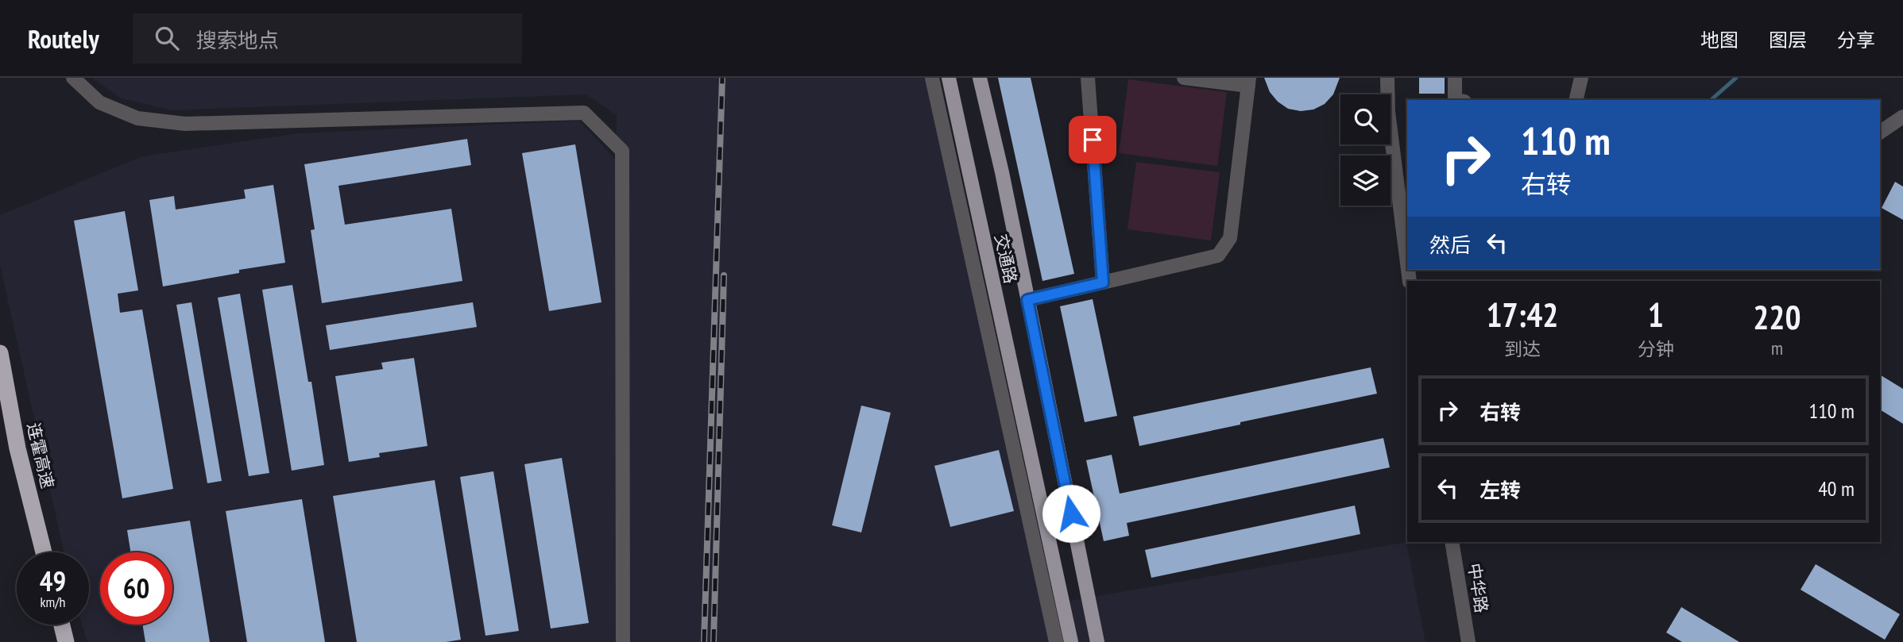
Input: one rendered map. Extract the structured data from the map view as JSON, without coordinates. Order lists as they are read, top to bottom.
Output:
{
  "streets": {
    "highway": ["连霍高速"],
    "main road": ["交通路"],
    "street": ["中华路"]
  },
  "page": {
    "header": "Routely",
    "search": "搜索地点",
    "nav": ["地图", "图层", "分享"],
    "turn": ["110 m", "右转"],
    "then": "然后",
    "eta": [
      "17:42",
      "到达",
      "1",
      "分钟",
      "220",
      "m"
    ],
    "list": [
      {
        "name": "右转",
        "value": "110 m"
      },
      {
        "name": "左转",
        "value": "40 m"
      }
    ],
    "speed": "49 km/h",
    "limit": "60"
  }
}
